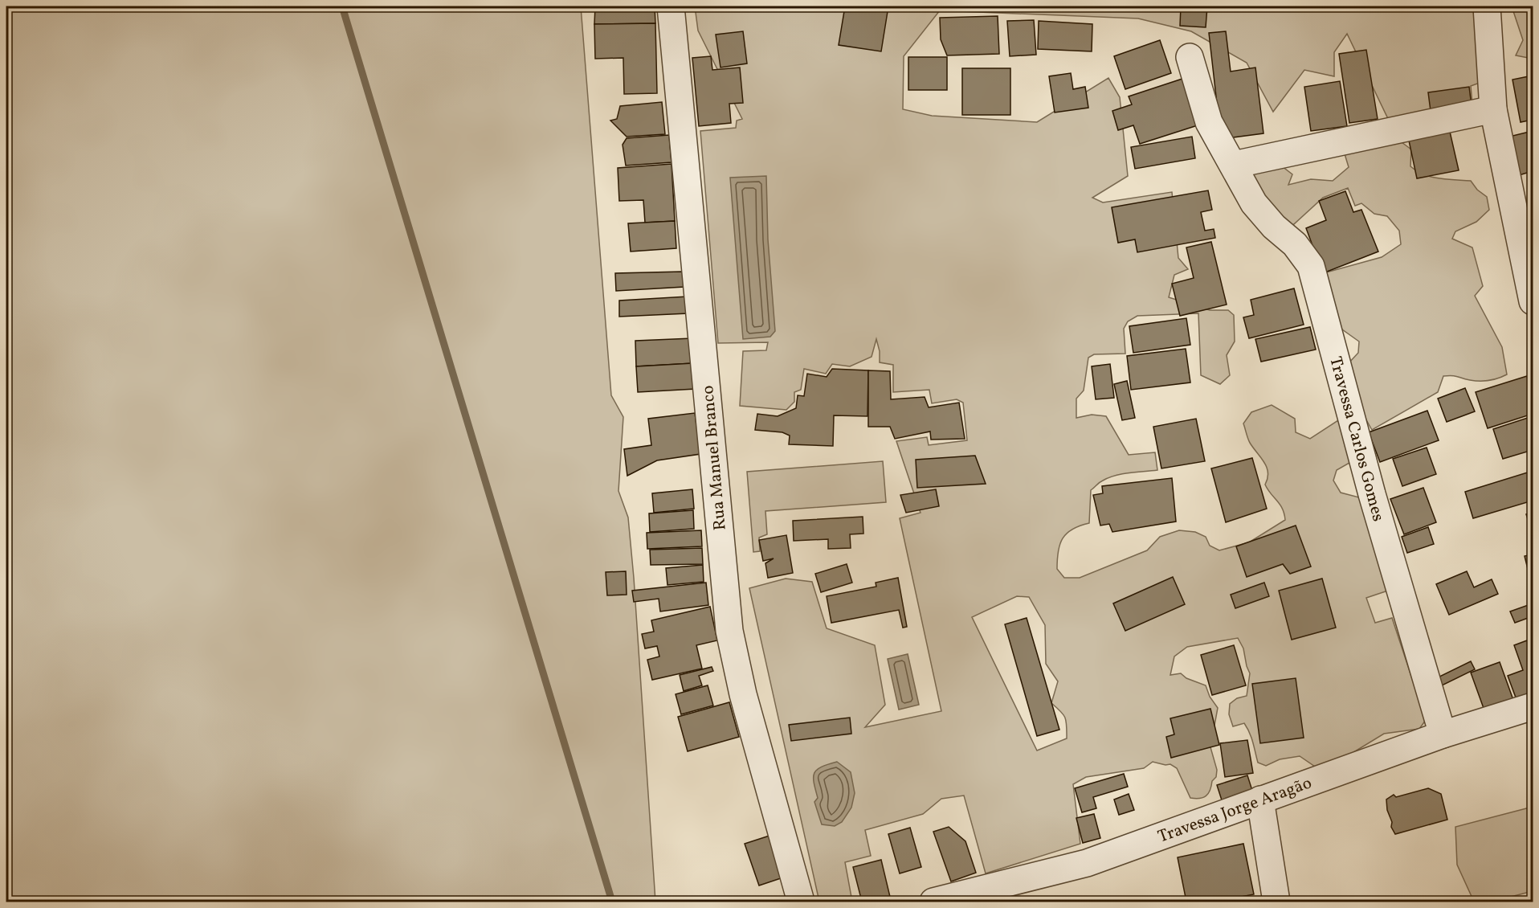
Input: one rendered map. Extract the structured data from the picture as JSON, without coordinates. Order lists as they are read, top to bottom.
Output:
{
  "streets": {
    "street": ["Travessa Carlos Gomes", "Rua Manuel Branco", "Travessa Jorge Aragão"]
  },
  "crossings": [
    ["Travessa Carlos Gomes", "Travessa Jorge Aragão"]
  ]
}
